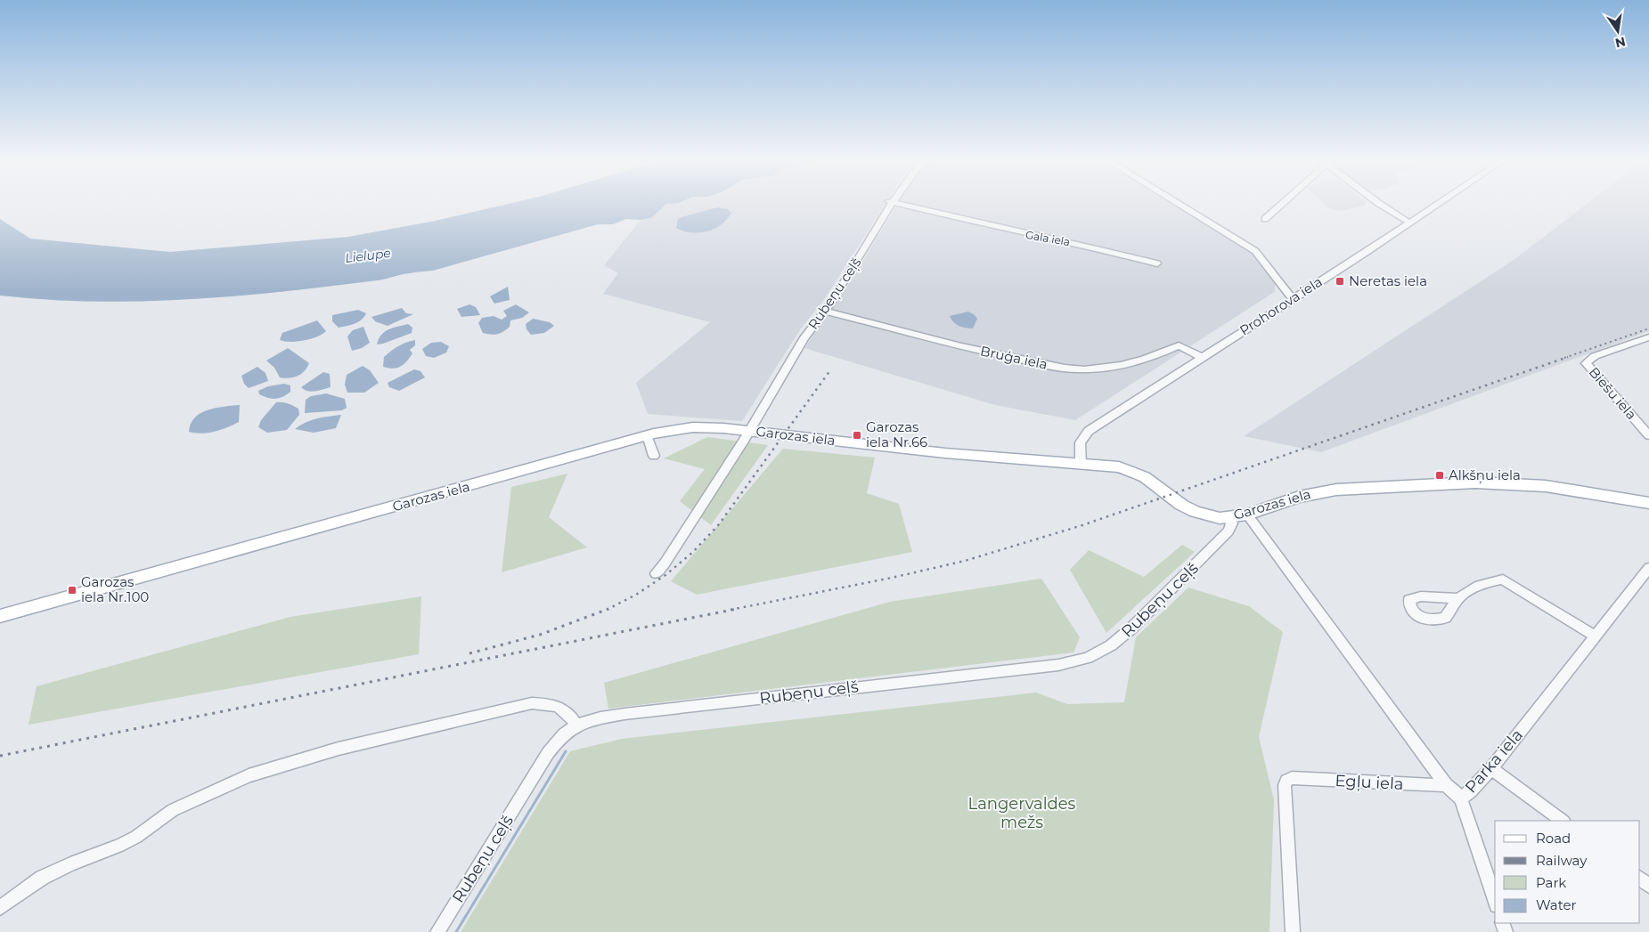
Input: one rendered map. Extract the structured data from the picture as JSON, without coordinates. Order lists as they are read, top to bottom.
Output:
{
  "streets": {
    "main road": ["Garozas iela"],
    "street": [
      "Gala iela",
      "Rubeņu ceļš",
      "Prohorova iela",
      "Bruģa iela",
      "Biešu iela",
      "Parka iela",
      "Egļu iela"
    ]
  },
  "crossings": [
    ["Rubeņu ceļš", "Bruģa iela"],
    ["Rubeņu ceļš", "Garozas iela"],
    ["Prohorova iela", "Bruģa iela"],
    ["Prohorova iela", "Garozas iela"]
  ],
  "water": ["Lielupe"],
  "parks": ["Langervaldes mežs"],
  "places": {
    "transit": [
      "Neretas iela",
      "Garozas iela Nr.66",
      "Alkšņu iela",
      "Garozas iela Nr.100"
    ]
  },
  "legend": [
    "Road",
    "Railway",
    "Park",
    "Water"
  ],
  "north": "bottom"
}
